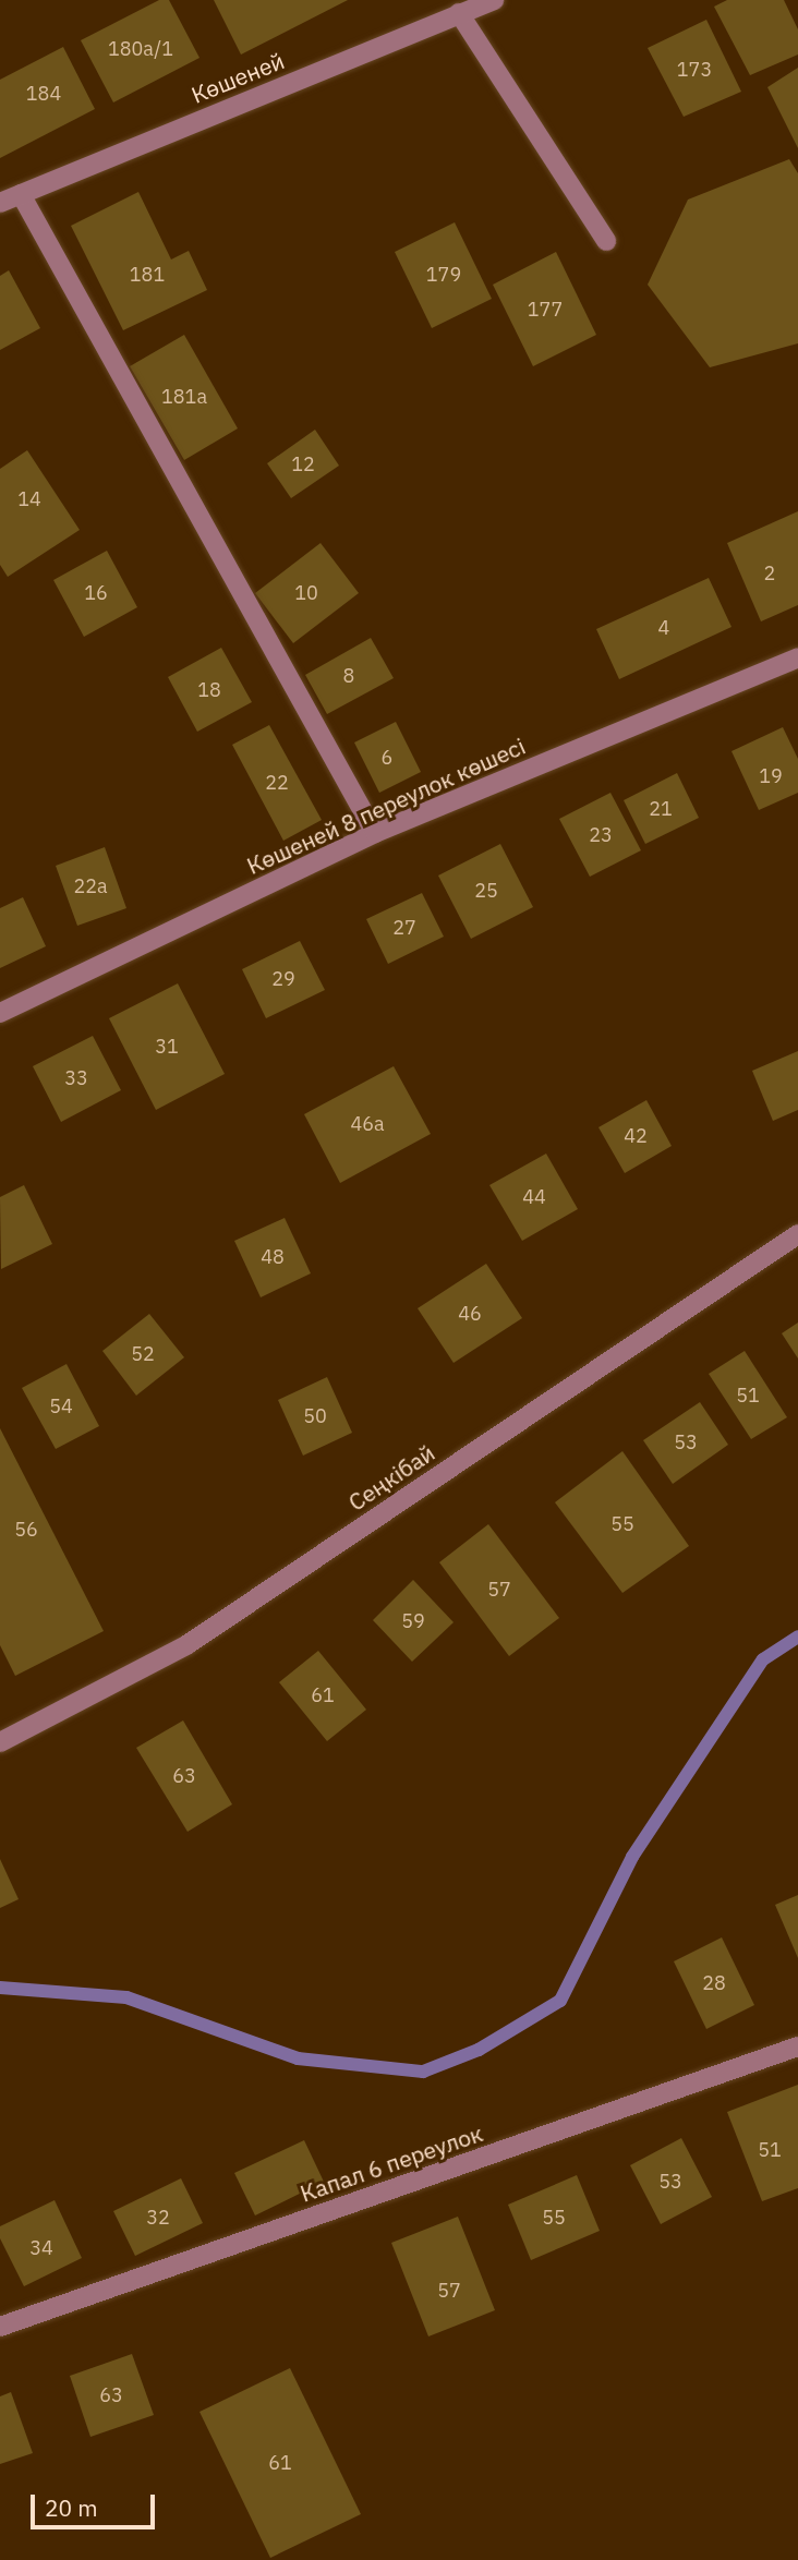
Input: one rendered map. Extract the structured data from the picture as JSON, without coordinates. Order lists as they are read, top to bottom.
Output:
{
  "streets": {
    "street": [
      "Көшеней",
      "Көшеней 8 переулок көшесі",
      "Сеңкібай",
      "Капал 6 переулок"
    ]
  },
  "house_numbers": [
    "180а/1",
    "173",
    "184",
    "181",
    "179",
    "177",
    "181а",
    "12",
    "14",
    "2",
    "16",
    "10",
    "4",
    "8",
    "18",
    "6",
    "19",
    "22",
    "21",
    "23",
    "22а",
    "25",
    "27",
    "29",
    "31",
    "33",
    "46а",
    "42",
    "44",
    "48",
    "46",
    "52",
    "51",
    "54",
    "50",
    "53",
    "55",
    "56",
    "57",
    "59",
    "61",
    "63",
    "28",
    "51",
    "53",
    "32",
    "55",
    "34",
    "57",
    "63",
    "61"
  ],
  "scale_bar": "20 m"
}
